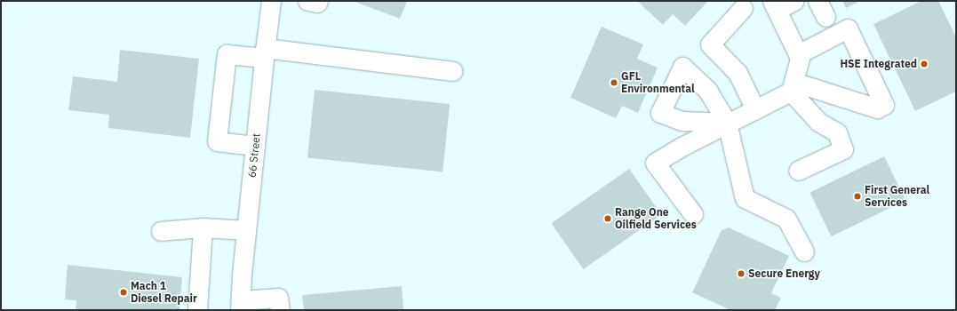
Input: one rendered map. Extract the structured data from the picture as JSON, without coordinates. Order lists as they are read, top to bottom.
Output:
{
  "streets": {
    "street": ["66 Street"]
  },
  "places": [
    "HSE Integrated",
    "GFL Environmental",
    "First General Services",
    "Range One Oilfield Services",
    "Secure Energy",
    "Mach 1 Diesel Repair"
  ]
}
